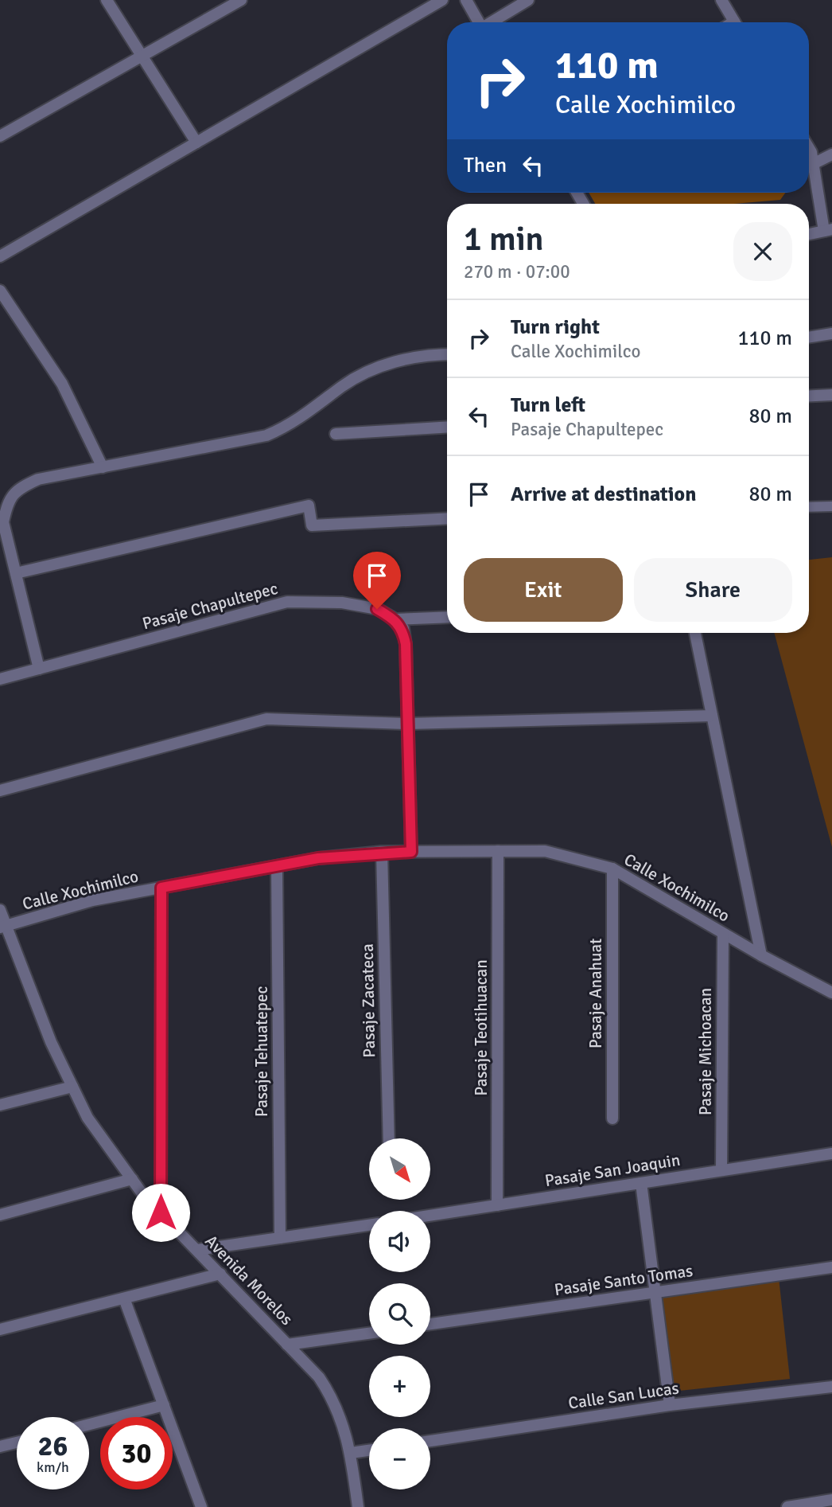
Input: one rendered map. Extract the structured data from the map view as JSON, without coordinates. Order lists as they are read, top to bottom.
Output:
{
  "streets": {
    "street": [
      "Pasaje Chapultepec",
      "Calle Xochimilco",
      "Pasaje Anahuat",
      "Pasaje Zacateca",
      "Pasaje Teotihuacan",
      "Pasaje Tehuatepec",
      "Pasaje Michoacan",
      "Pasaje San Joaquin",
      "Avenida Morelos",
      "Pasaje Santo Tomas",
      "Calle San Lucas"
    ]
  },
  "crossings": [
    ["Calle Xochimilco", "Pasaje Anahuat"],
    ["Calle Xochimilco", "Pasaje Zacateca"],
    ["Calle Xochimilco", "Pasaje Teotihuacan"],
    ["Calle Xochimilco", "Pasaje Tehuatepec"],
    ["Calle Xochimilco", "Pasaje Michoacan"],
    ["Calle Xochimilco", "Avenida Morelos"],
    ["Pasaje Teotihuacan", "Pasaje San Joaquin"],
    ["Pasaje Michoacan", "Pasaje San Joaquin"]
  ],
  "north": "bottom right",
  "page": {
    "turn": ["110 m", "Calle Xochimilco"],
    "then": "Then",
    "heading": ["1 min", "270 m · 07:00"],
    "list": [
      {
        "name": "Turn right",
        "note": "Calle Xochimilco",
        "value": "110 m"
      },
      {
        "name": "Turn left",
        "note": "Pasaje Chapultepec",
        "value": "80 m"
      },
      {
        "name": "Arrive at destination",
        "value": "80 m"
      }
    ],
    "buttons": ["Exit", "Share"],
    "map_buttons": ["+", "−"],
    "speed": "26 km/h",
    "limit": "30"
  }
}
